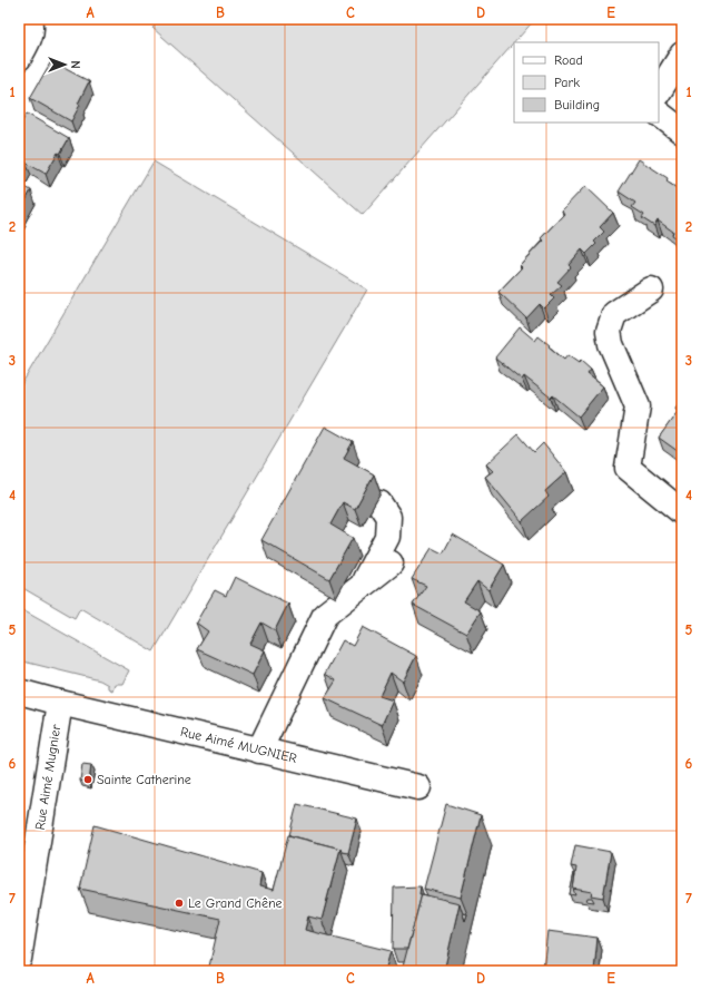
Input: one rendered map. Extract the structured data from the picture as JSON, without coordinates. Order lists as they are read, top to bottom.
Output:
{
  "streets": {
    "street": ["Rue Aimé MUGNIER", "Rue Aimé Mugnier"]
  },
  "crossings": [
    ["Rue Aimé MUGNIER", "Rue Aimé Mugnier"]
  ],
  "places": ["Sainte Catherine", "Le Grand Chêne"],
  "legend": ["Road", "Park", "Building"],
  "north": "right",
  "grid": {
    "columns": [
      "A",
      "B",
      "C",
      "D",
      "E"
    ],
    "rows": [
      "1",
      "2",
      "3",
      "4",
      "5",
      "6",
      "7"
    ]
  }
}
